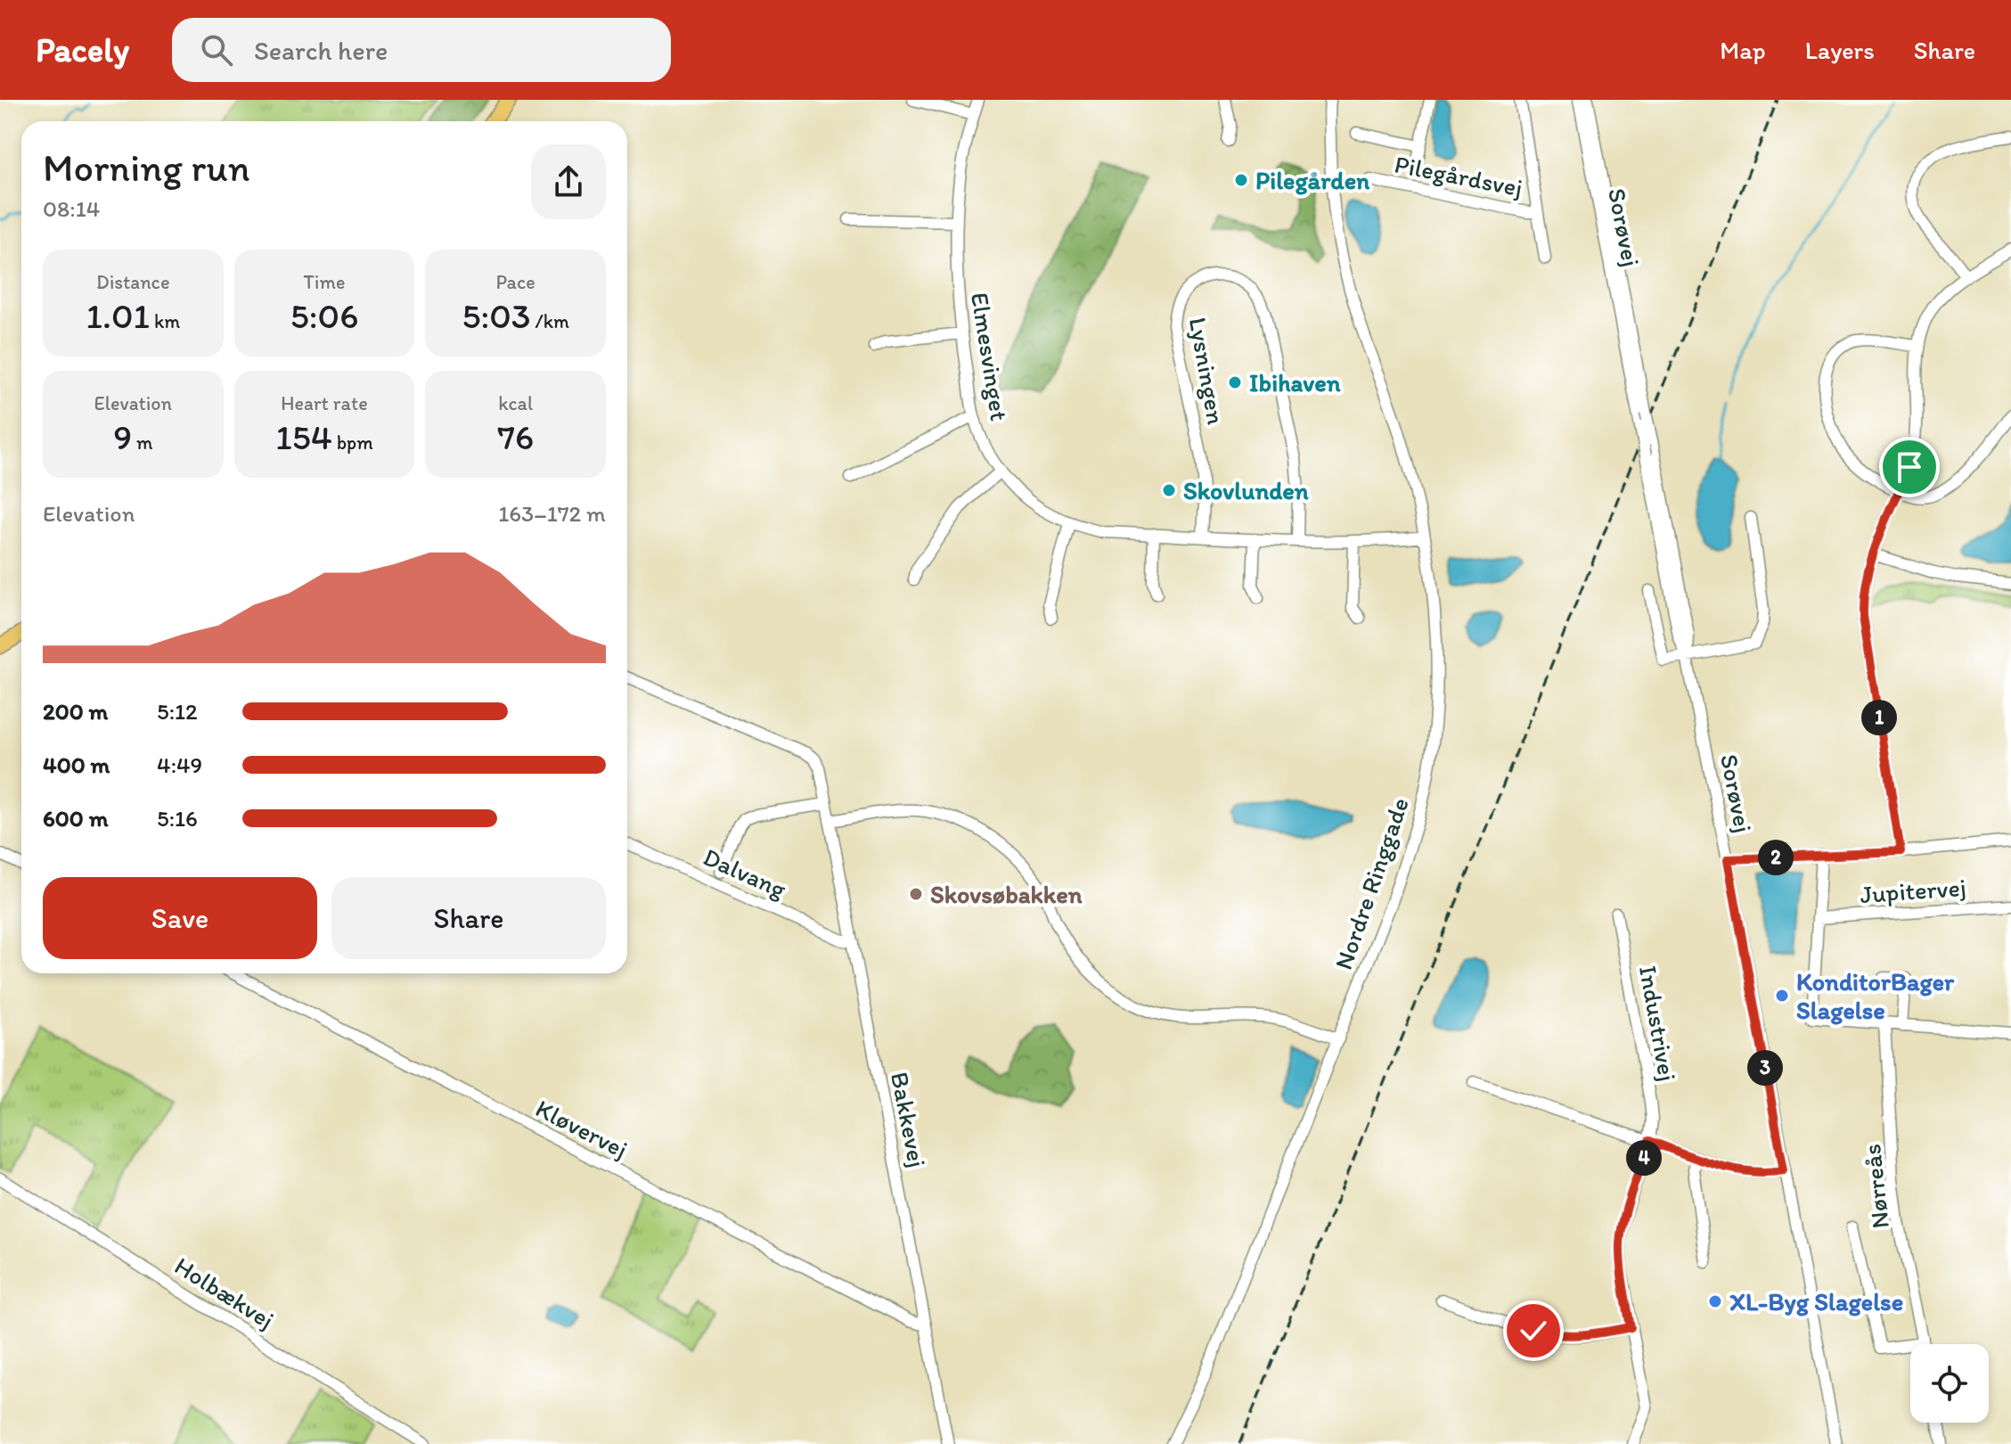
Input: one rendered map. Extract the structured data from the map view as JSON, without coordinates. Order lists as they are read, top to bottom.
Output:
{
  "streets": {
    "street": [
      "Pilegårdsvej",
      "Sorøvej",
      "Elmesvinget",
      "Lysningen",
      "Dalvang",
      "Nordre Ringgade",
      "Jupitervej",
      "Industrivej",
      "Bakkevej",
      "Kløvervej",
      "Nørreås",
      "Holbækvej"
    ]
  },
  "crossings": [
    ["Elmesvinget", "Lysningen"],
    ["Elmesvinget", "Nordre Ringgade"],
    ["Dalvang", "Bakkevej"],
    ["Bakkevej", "Kløvervej"]
  ],
  "places": [
    "Pilegården",
    "Ibihaven",
    "Skovlunden",
    "Skovsøbakken",
    "KonditorBager Slagelse",
    "XL-Byg Slagelse"
  ],
  "page": {
    "header": "Pacely",
    "search": "Search here",
    "nav": ["Map", "Layers", "Share"],
    "heading": ["Morning run", "08:14"],
    "stats": [
      ["Distance", "1.01 km"],
      ["Time", "5:06"],
      ["Pace", "5:03 /km"],
      ["Elevation", "9 m"],
      ["Heart rate", "154 bpm"],
      ["kcal", "76"]
    ],
    "chart": ["Elevation", "163–172 m"],
    "list": [
      {
        "name": "200 m",
        "note": "5:12"
      },
      {
        "name": "400 m",
        "note": "4:49"
      },
      {
        "name": "600 m",
        "note": "5:16"
      }
    ],
    "pins": [
      "1",
      "2",
      "3",
      "4"
    ],
    "buttons": ["Save", "Share"]
  }
}
